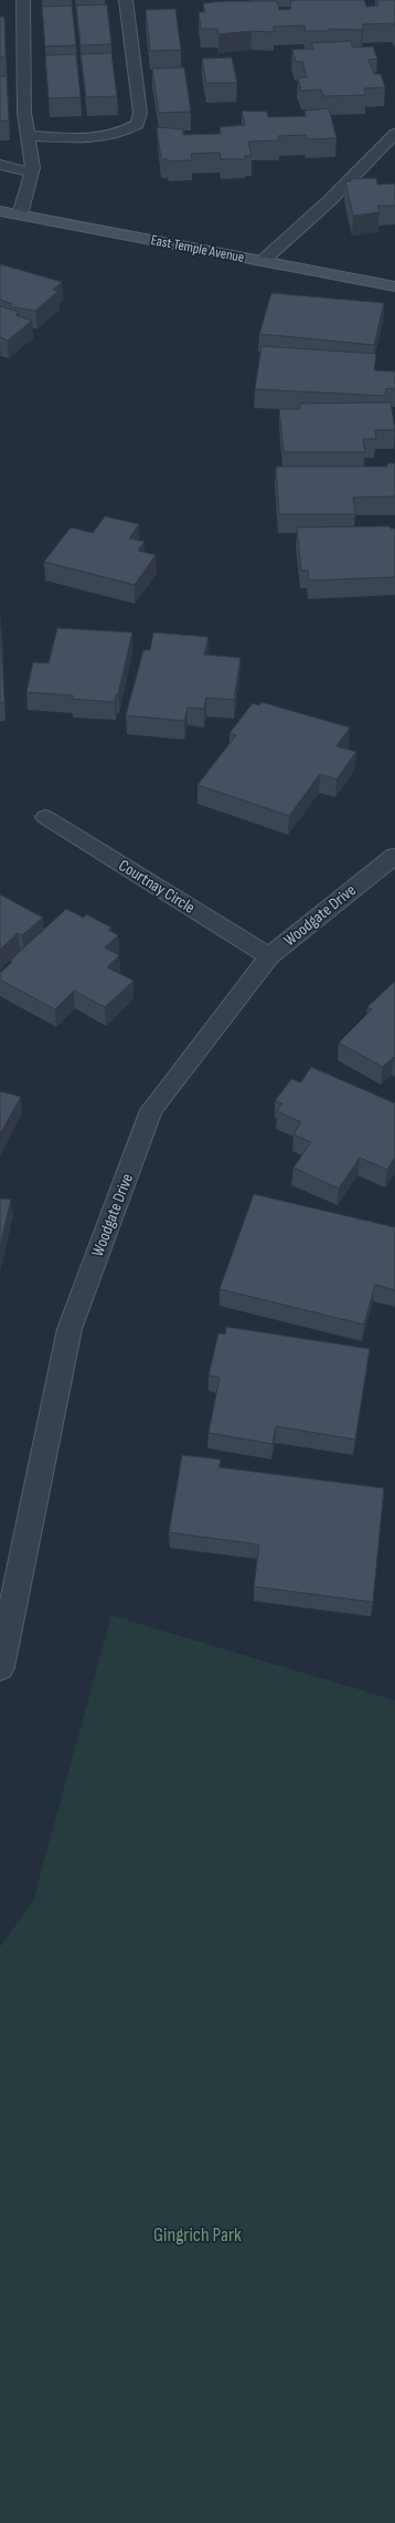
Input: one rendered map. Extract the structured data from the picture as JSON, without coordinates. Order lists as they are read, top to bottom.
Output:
{
  "streets": {
    "main road": ["East Temple Avenue"],
    "street": ["Courtnay Circle", "Woodgate Drive"]
  },
  "crossings": [
    ["Courtnay Circle", "Woodgate Drive"]
  ],
  "parks": ["Gingrich Park"]
}
